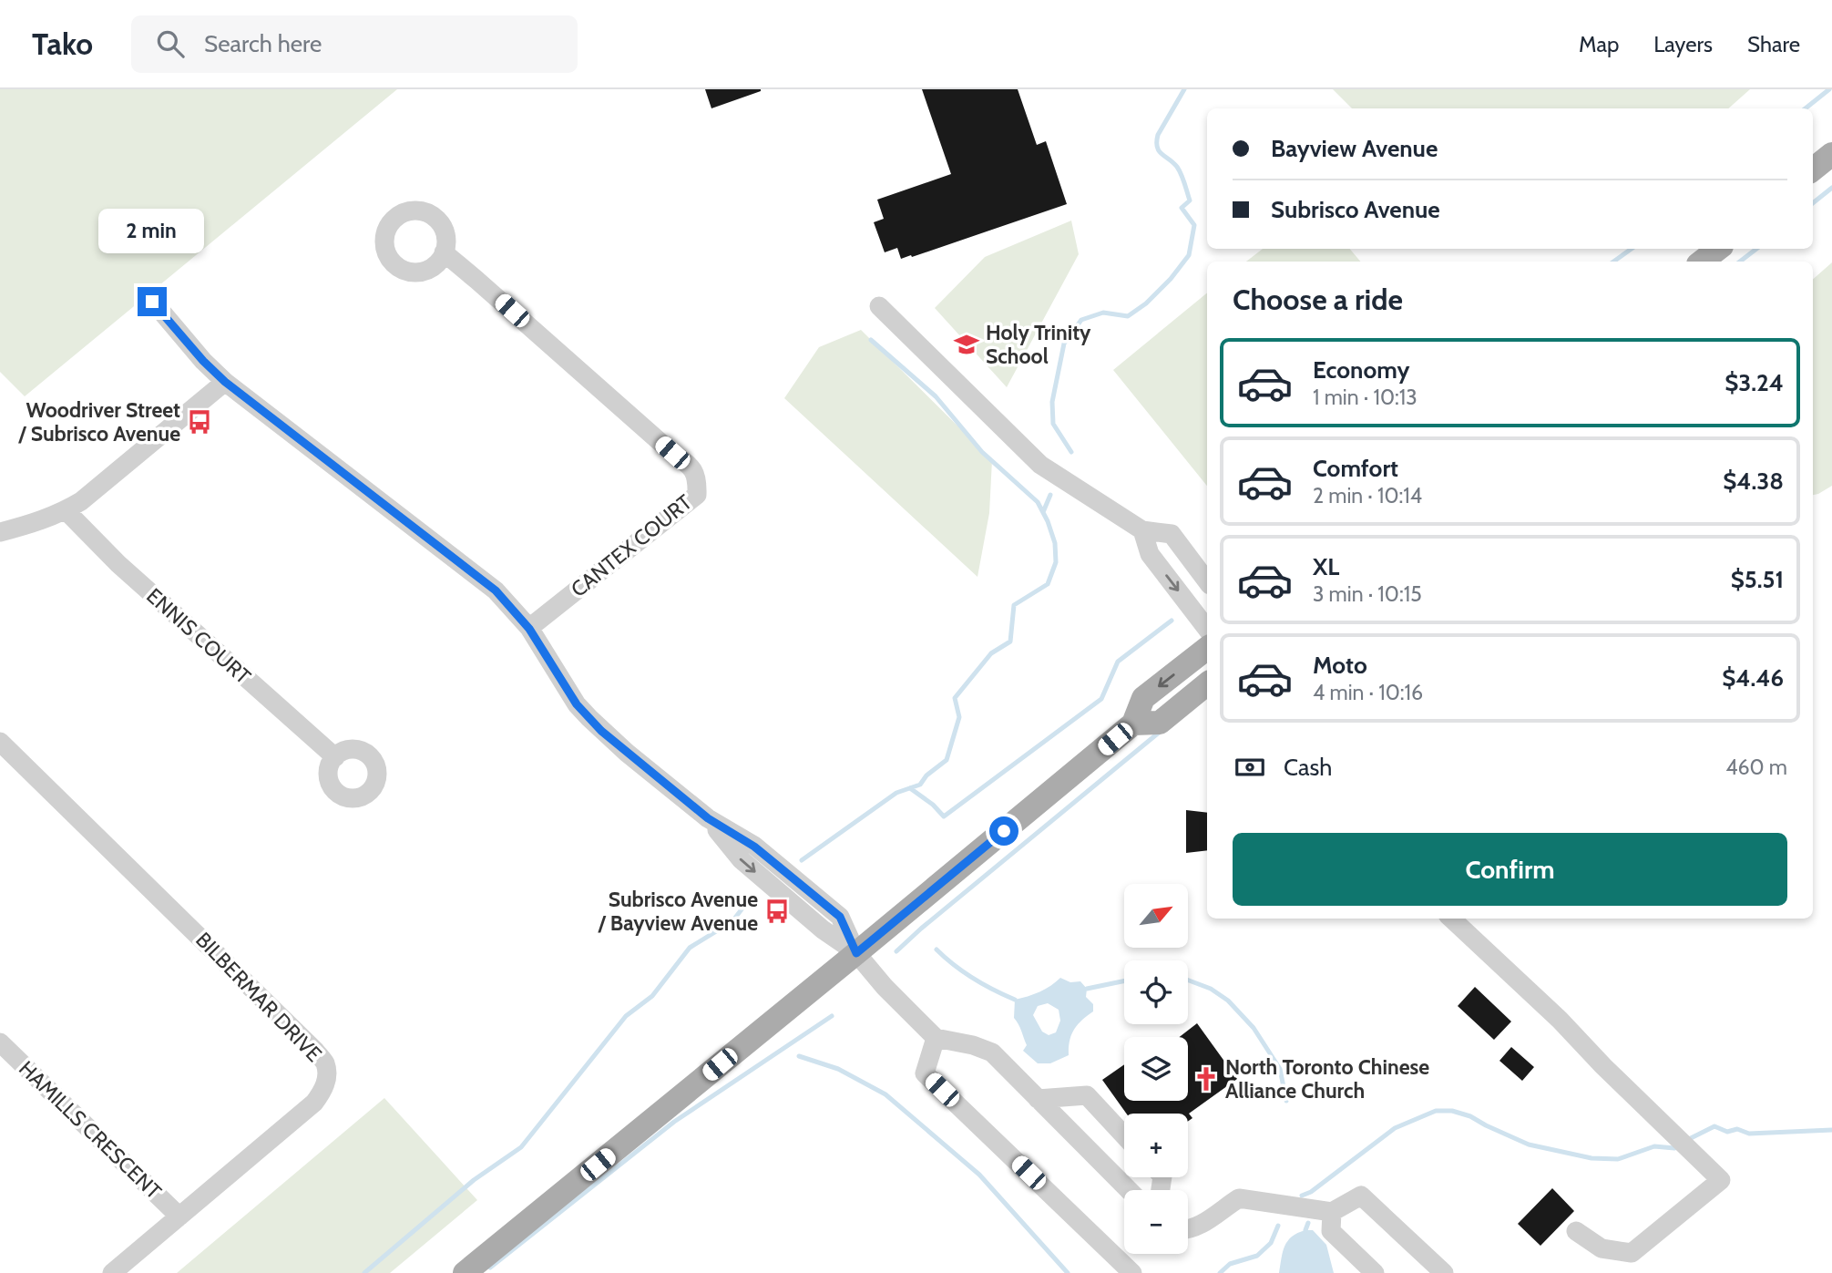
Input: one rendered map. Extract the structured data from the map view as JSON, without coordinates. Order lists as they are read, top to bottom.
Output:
{
  "streets": {
    "street": [
      "CANTEX COURT",
      "ENNIS COURT",
      "BILBERMAR DRIVE",
      "HAMILLS CRESCENT"
    ]
  },
  "crossings": [
    ["BILBERMAR DRIVE", "HAMILLS CRESCENT"]
  ],
  "places": {
    "school or university": ["Holy Trinity School"],
    "bus stop": ["Woodriver Street / Subrisco Avenue", "Subrisco Avenue / Bayview Avenue"],
    "church": ["North Toronto Chinese Alliance Church"]
  },
  "north": "top right",
  "page": {
    "header": "Tako",
    "search": "Search here",
    "nav": ["Map", "Layers", "Share"],
    "banner": ["Bayview Avenue", "Subrisco Avenue"],
    "bubble": "2 min",
    "heading": "Choose a ride",
    "list": [
      {
        "name": "Economy",
        "note": "1 min · 10:13",
        "value": "$3.24"
      },
      {
        "name": "Comfort",
        "note": "2 min · 10:14",
        "value": "$4.38"
      },
      {
        "name": "XL",
        "note": "3 min · 10:15",
        "value": "$5.51"
      },
      {
        "name": "Moto",
        "note": "4 min · 10:16",
        "value": "$4.46"
      }
    ],
    "pay": ["Cash", "460 m"],
    "buttons": "Confirm",
    "map_buttons": ["+", "−"]
  }
}
